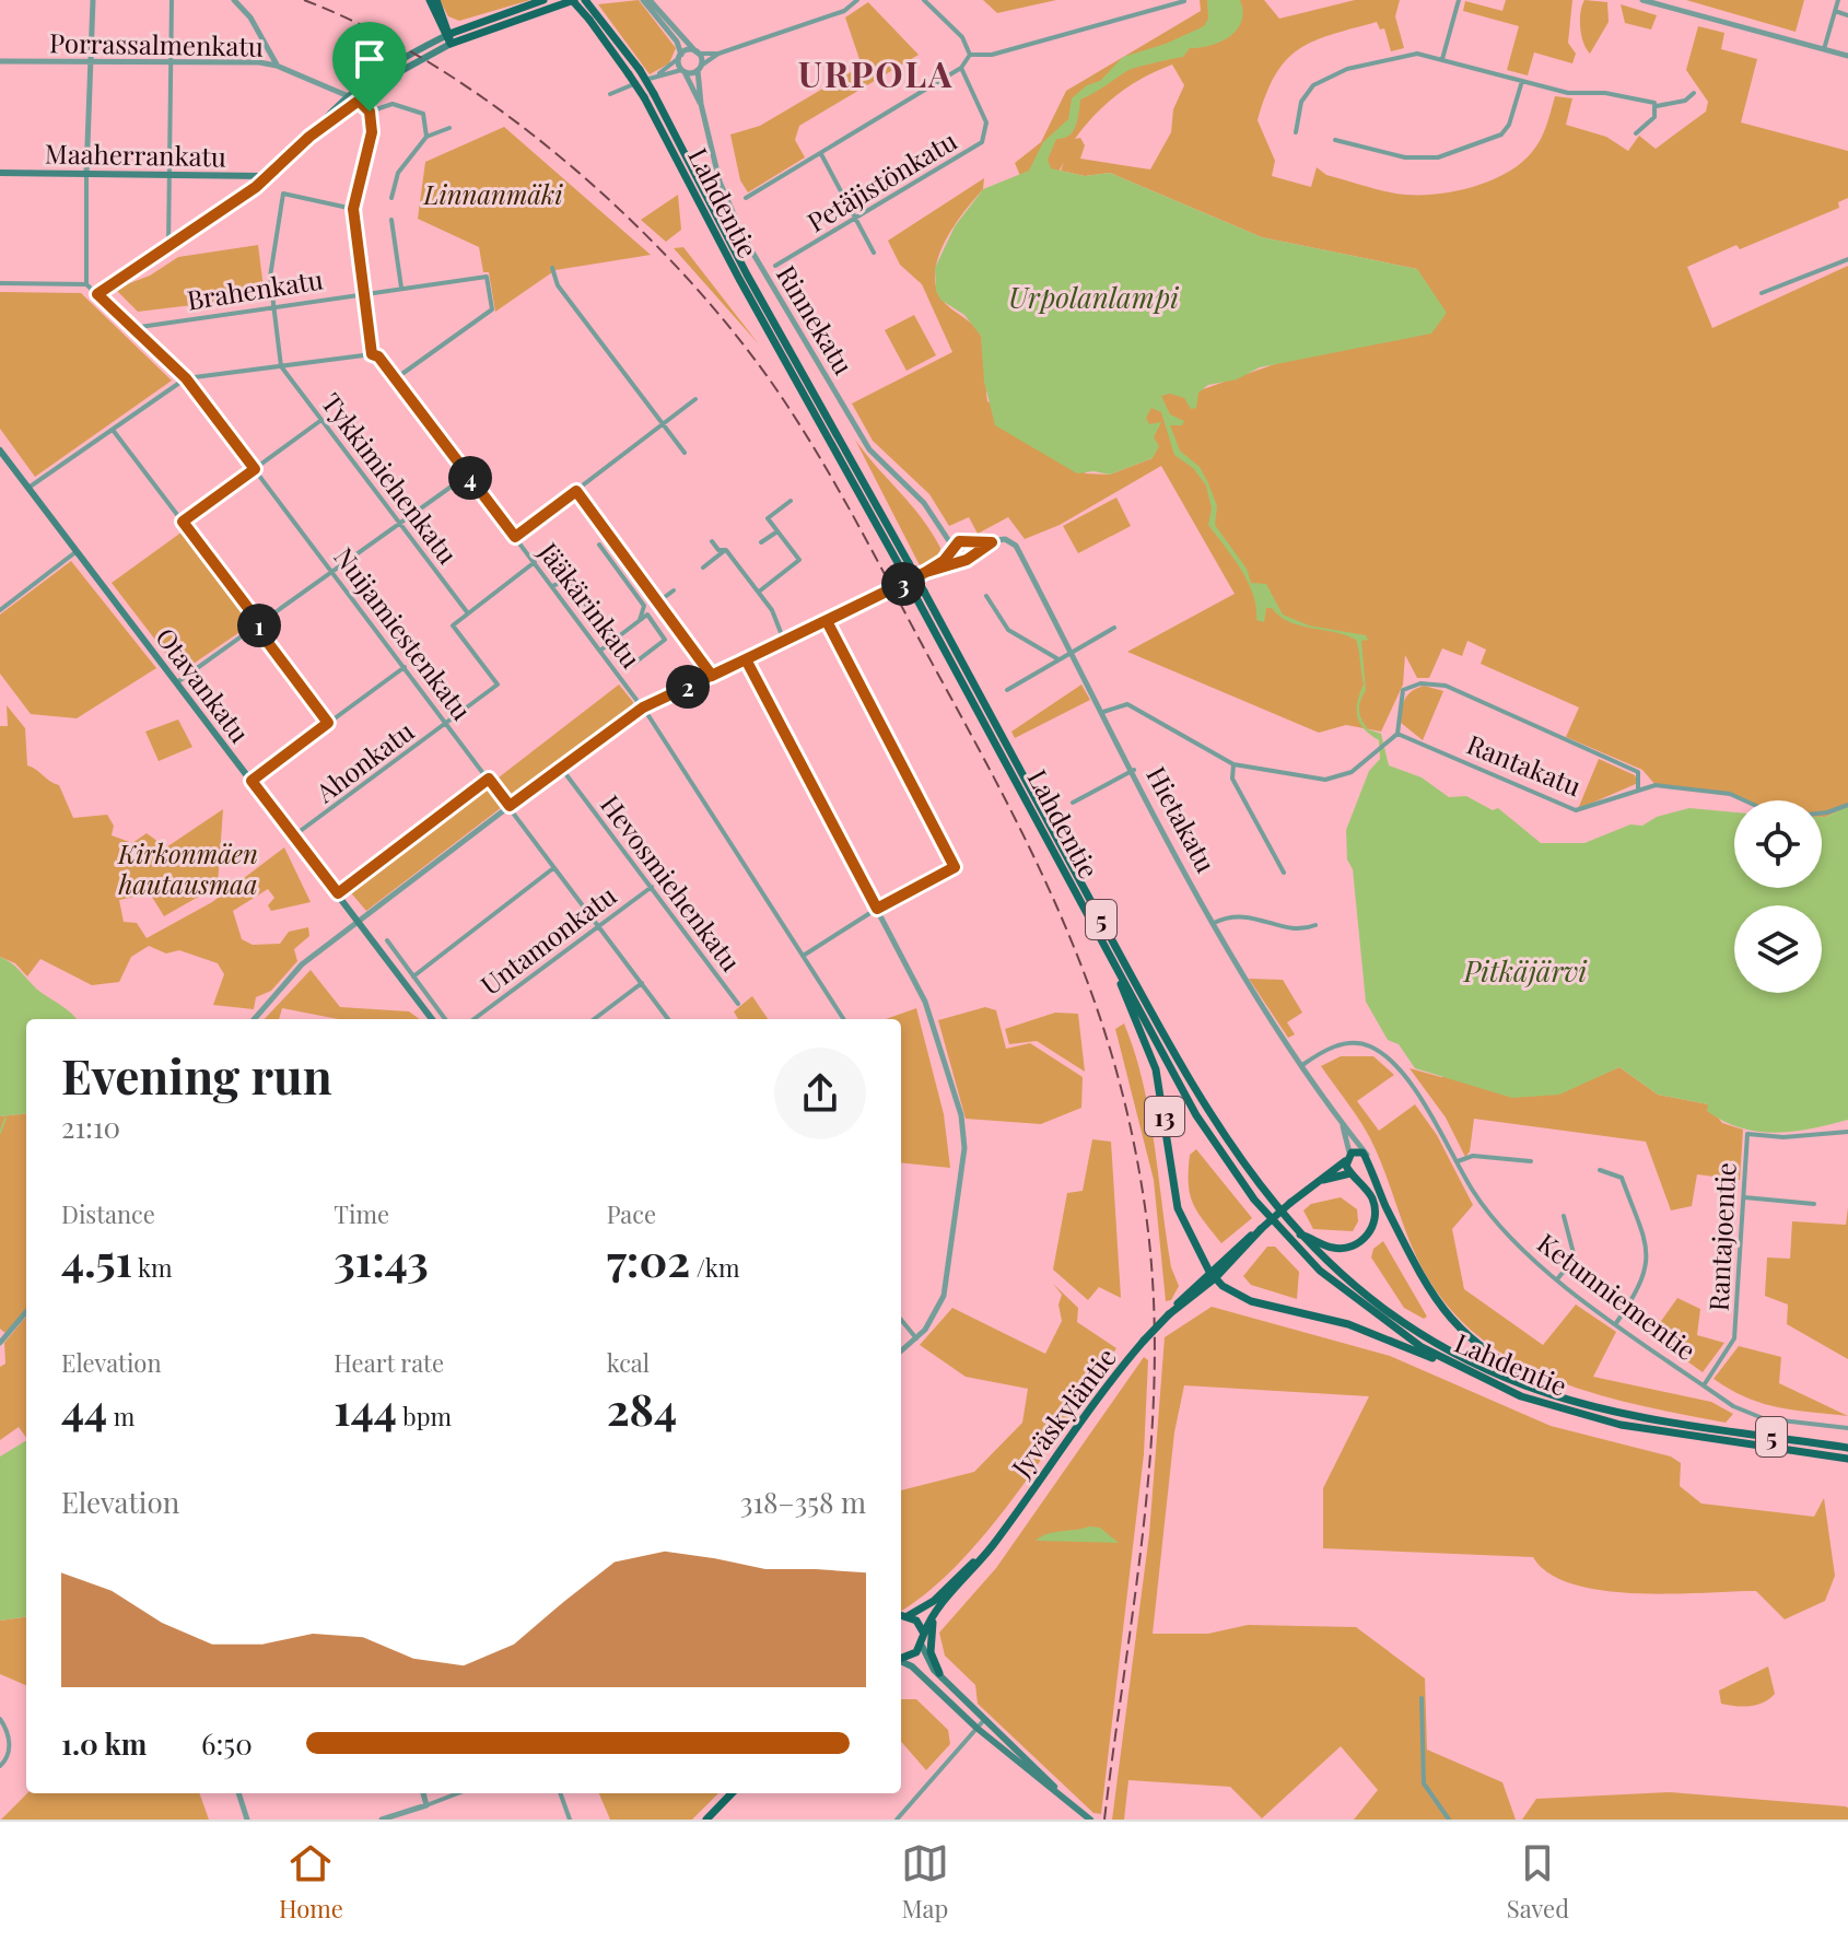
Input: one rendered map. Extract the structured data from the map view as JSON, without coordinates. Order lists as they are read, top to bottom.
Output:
{
  "streets": {
    "highway": [
      "Lahdentie",
      "5",
      "13",
      "Jyväskyläntie"
    ],
    "main road": ["Maaherrankatu", "Otavankatu"],
    "street": [
      "Porrassalmenkatu",
      "Petäjistönkatu",
      "Brahenkatu",
      "Rinnekatu",
      "Tykkimiehenkatu",
      "Jääkärinkatu",
      "Nuijamiestenkatu",
      "Ahonkatu",
      "Rantakatu",
      "Hietakatu",
      "Hevosmiehenkatu",
      "Untamonkatu",
      "Rantajoentie",
      "Ketunniementie"
    ]
  },
  "crossings": [
    ["Lahdentie", "13"],
    ["Brahenkatu", "Jääkärinkatu"],
    ["Brahenkatu", "Nuijamiestenkatu"],
    ["Tykkimiehenkatu", "Ahonkatu"],
    ["Nuijamiestenkatu", "Ahonkatu"],
    ["Nuijamiestenkatu", "Untamonkatu"],
    ["Otavankatu", "Ahonkatu"],
    ["Hietakatu", "Ketunniementie"],
    ["Hietakatu", "Jyväskyläntie"],
    ["Hevosmiehenkatu", "Untamonkatu"],
    ["13", "Jyväskyläntie"],
    ["Rantajoentie", "Ketunniementie"]
  ],
  "districts": ["URPOLA"],
  "water": ["Urpolanlampi", "Pitkäjärvi"],
  "parks": ["Linnanmäki", "Kirkonmäen hautausmaa"],
  "page": {
    "pins": [
      "4",
      "3",
      "1",
      "2"
    ],
    "heading": ["Evening run", "21:10"],
    "stats": [
      ["Distance", "4.51 km"],
      ["Time", "31:43"],
      ["Pace", "7:02 /km"],
      ["Elevation", "44 m"],
      ["Heart rate", "144 bpm"],
      ["kcal", "284"]
    ],
    "chart": ["Elevation", "318–358 m"],
    "list": [
      {
        "name": "1.0 km",
        "note": "6:50"
      }
    ],
    "tabs": ["Home", "Map", "Saved"]
  }
}
